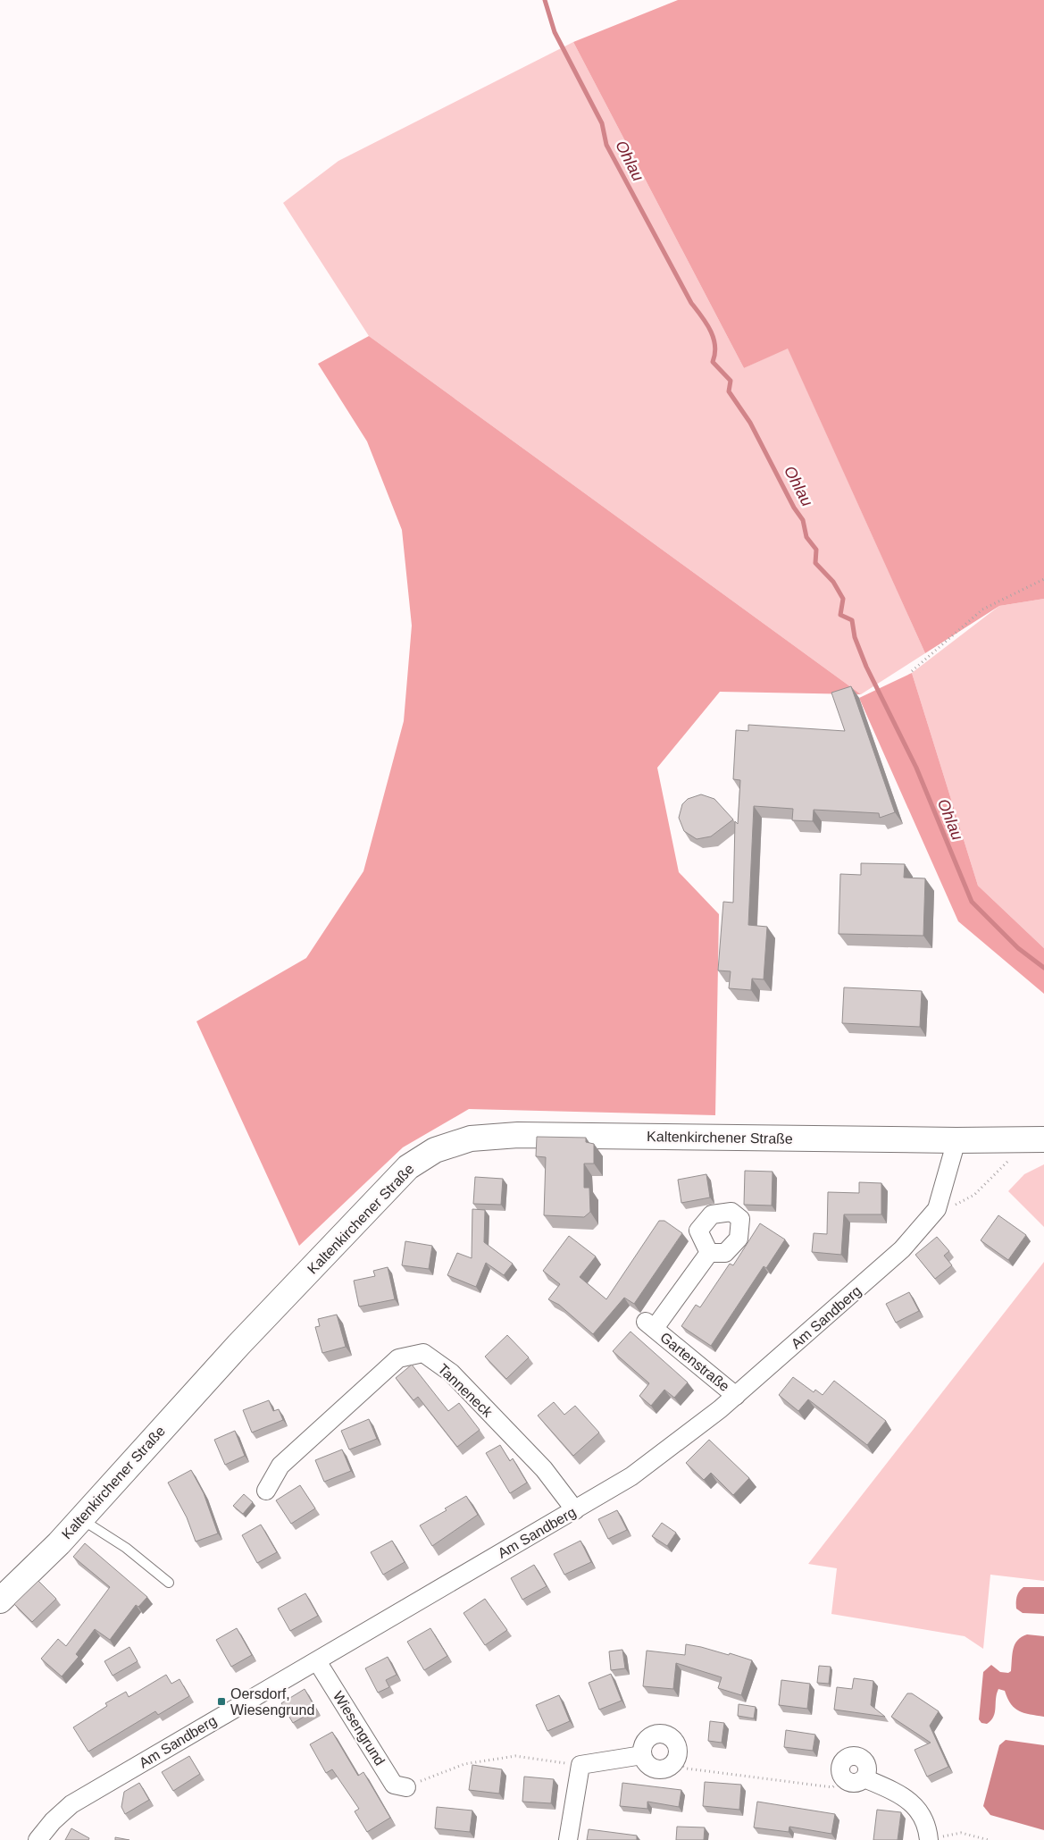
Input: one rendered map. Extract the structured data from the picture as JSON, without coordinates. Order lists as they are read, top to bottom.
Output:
{
  "streets": {
    "main road": ["Kaltenkirchener Straße"],
    "street": [
      "Am Sandberg",
      "Gartenstraße",
      "Tanneneck",
      "Wiesengrund"
    ]
  },
  "crossings": [
    ["Kaltenkirchener Straße", "Am Sandberg"],
    ["Am Sandberg", "Gartenstraße"],
    ["Am Sandberg", "Tanneneck"],
    ["Am Sandberg", "Wiesengrund"]
  ],
  "water": ["Ohlau"],
  "places": {
    "transit": ["Oersdorf, Wiesengrund"]
  }
}
